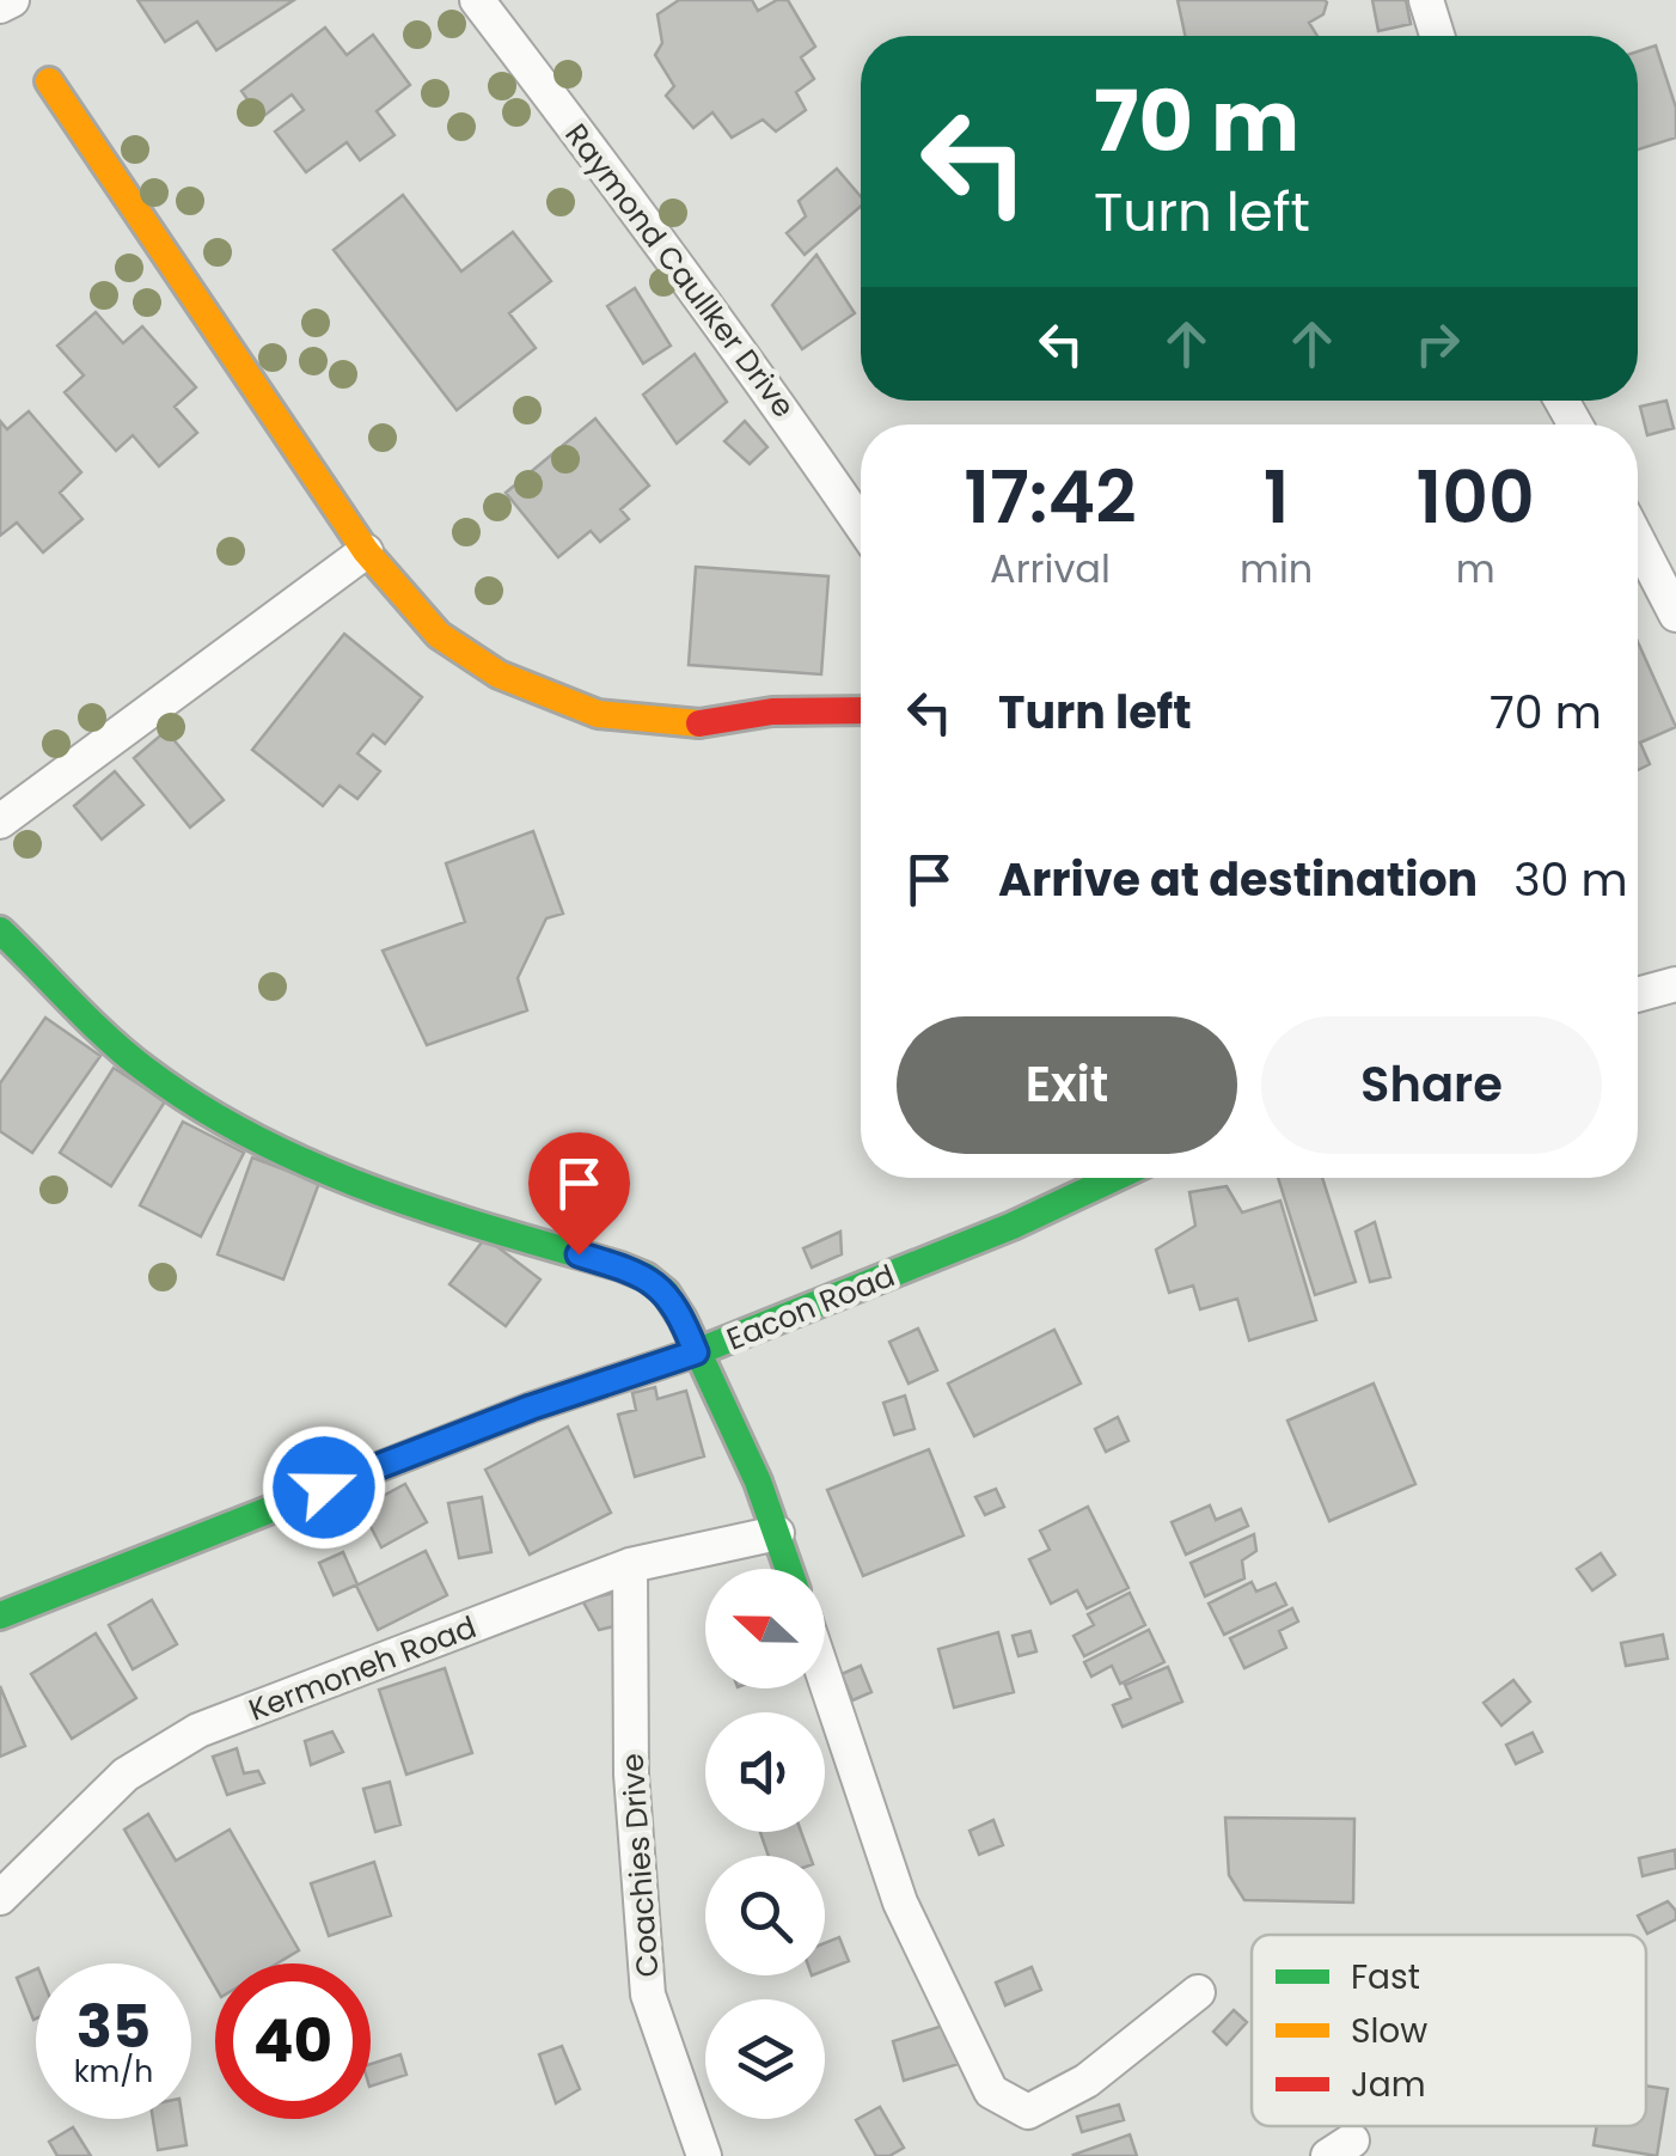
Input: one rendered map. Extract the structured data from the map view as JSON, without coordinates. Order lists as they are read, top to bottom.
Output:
{
  "streets": {
    "street": [
      "Raymond Caullker Drive",
      "Eacon Road",
      "Kermoneh Road",
      "Coachies Drive"
    ]
  },
  "crossings": [
    ["Kermoneh Road", "Coachies Drive"]
  ],
  "legend": ["Fast", "Slow", "Jam"],
  "north": "left",
  "page": {
    "turn": ["70 m", "Turn left"],
    "eta": [
      "17:42",
      "Arrival",
      "1",
      "min",
      "100",
      "m"
    ],
    "list": [
      {
        "name": "Turn left",
        "value": "70 m"
      },
      {
        "name": "Arrive at destination",
        "value": "30 m"
      }
    ],
    "buttons": ["Exit", "Share"],
    "speed": "35 km/h",
    "limit": "40"
  }
}
